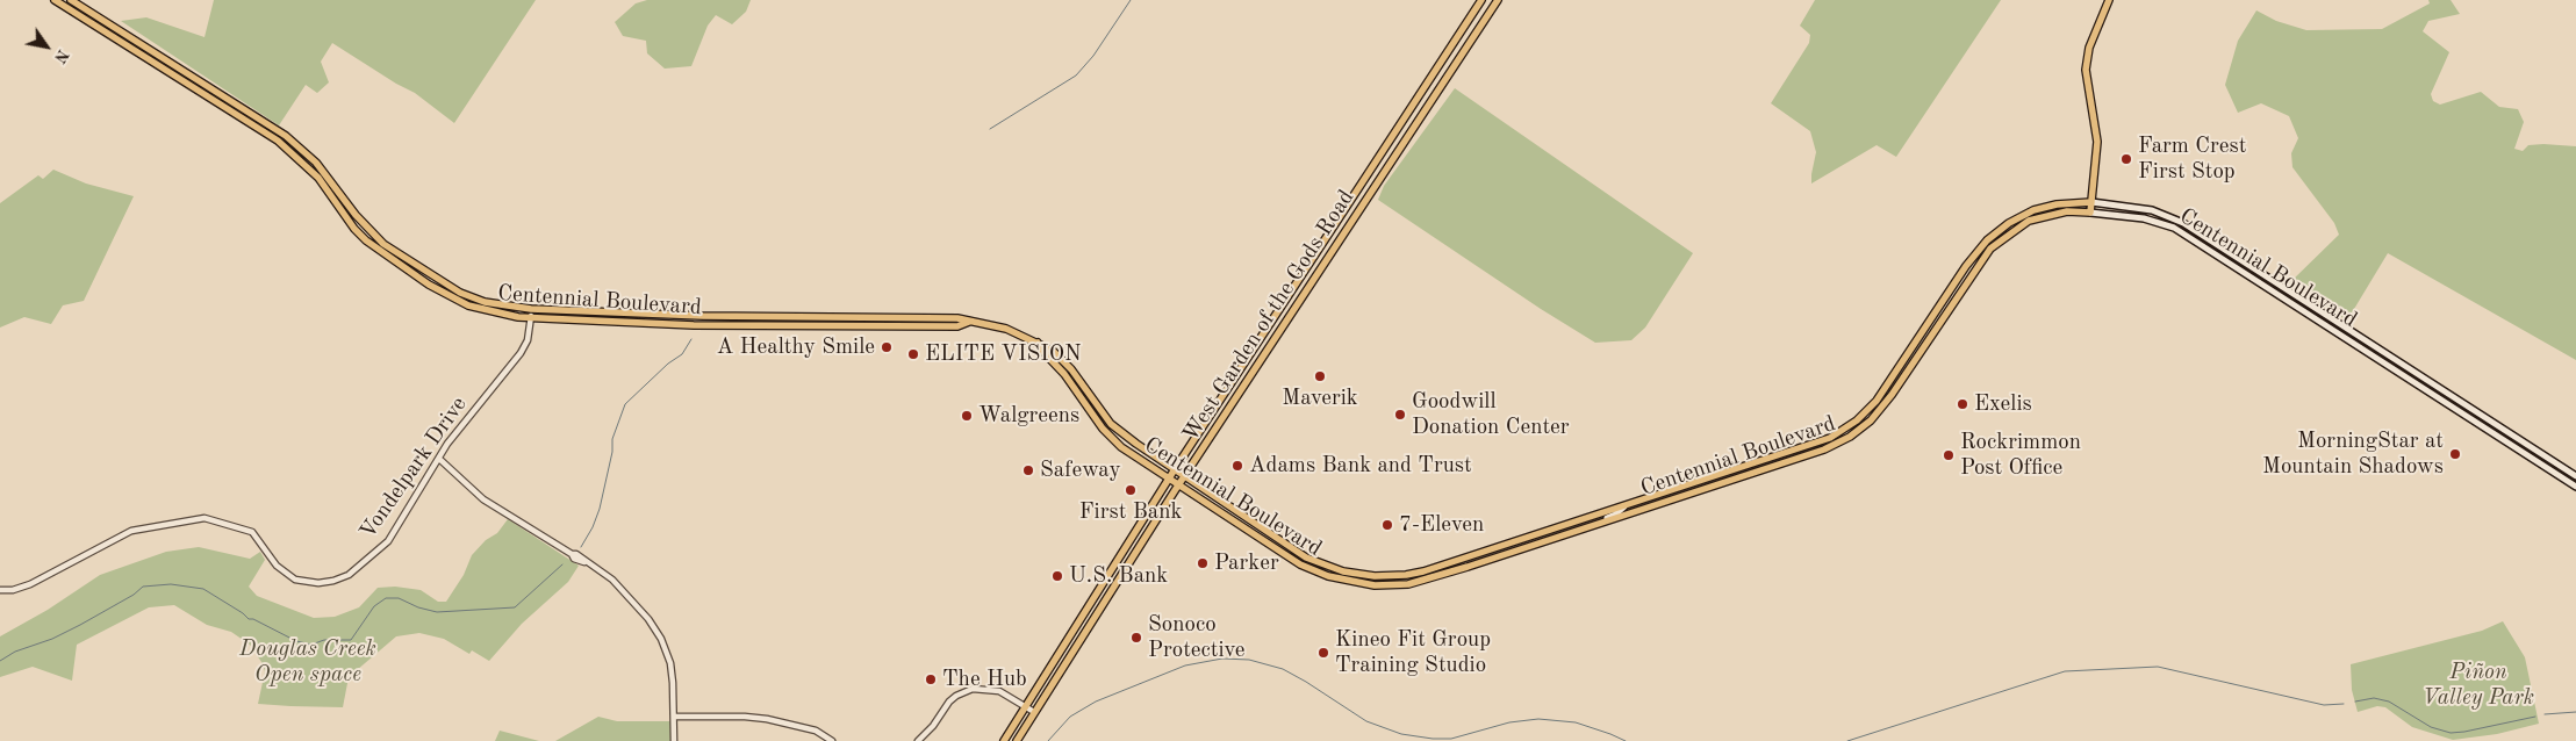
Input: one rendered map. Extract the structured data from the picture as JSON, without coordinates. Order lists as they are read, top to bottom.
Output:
{
  "streets": {
    "main road": ["Centennial Boulevard", "West Garden of the Gods Road"],
    "street": ["Vondelpark Drive"]
  },
  "crossings": [
    ["Centennial Boulevard", "West Garden of the Gods Road"],
    ["Centennial Boulevard", "Vondelpark Drive"]
  ],
  "parks": ["Douglas Creek Open space", "Piñon Valley Park"],
  "places": [
    "Farm Crest First Stop",
    "A Healthy Smile",
    "ELITE VISION",
    "Maverik",
    "Exelis",
    "Goodwill Donation Center",
    "Walgreens",
    "MorningStar at Mountain Shadows",
    "Rockrimmon Post Office",
    "Adams Bank and Trust",
    "Safeway",
    "First Bank",
    "7-Eleven",
    "Parker",
    "U.S. Bank",
    "Sonoco Protective",
    "Kineo Fit Group Training Studio",
    "The Hub"
  ],
  "north": "bottom right"
}
